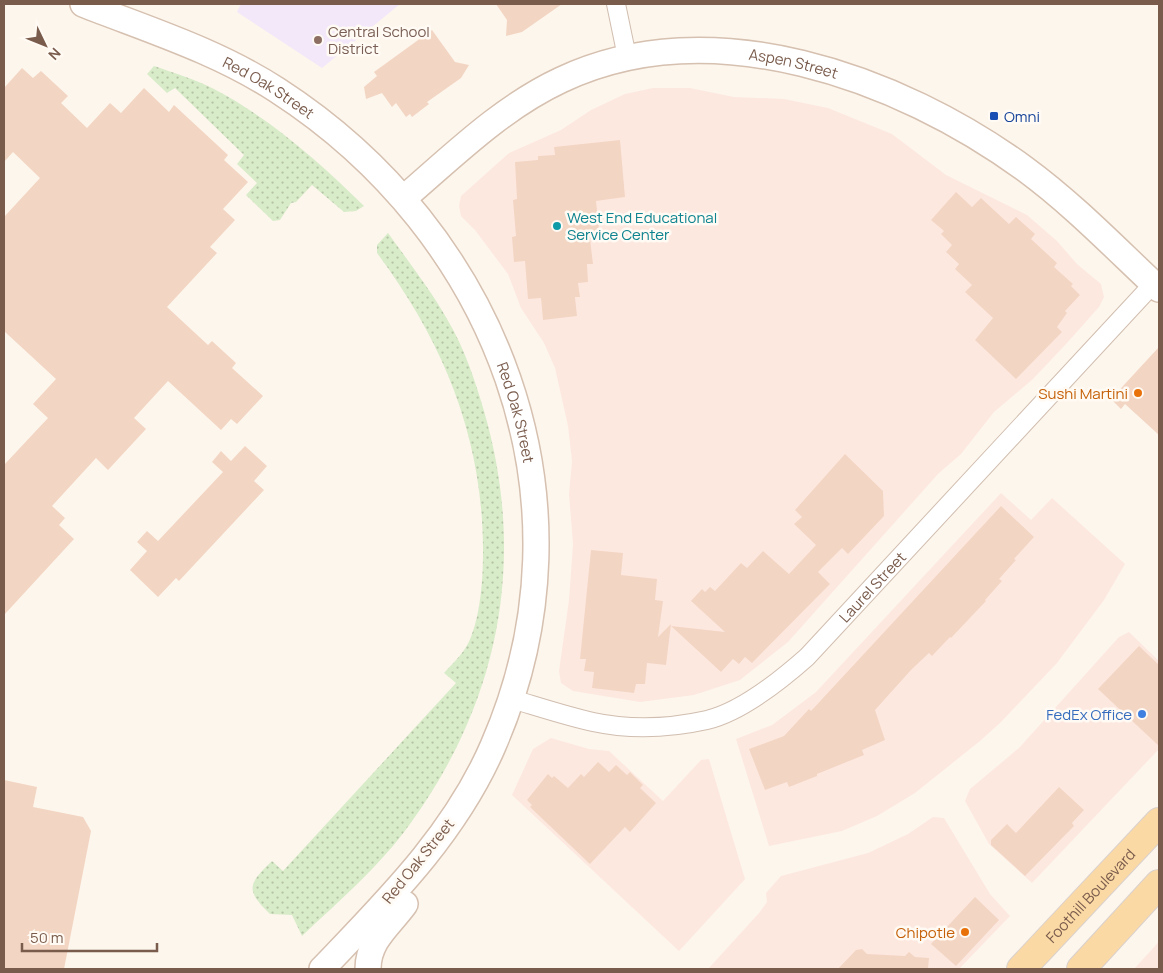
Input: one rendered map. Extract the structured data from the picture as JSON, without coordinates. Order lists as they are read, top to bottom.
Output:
{
  "streets": {
    "main road": ["Foothill Boulevard"],
    "street": ["Aspen Street", "Red Oak Street", "Laurel Street"]
  },
  "crossings": [
    ["Aspen Street", "Red Oak Street"],
    ["Aspen Street", "Laurel Street"],
    ["Red Oak Street", "Laurel Street"]
  ],
  "places": {
    "other": [
      "Central School District",
      "West End Educational Service Center",
      "Sushi Martini",
      "FedEx Office",
      "Chipotle"
    ],
    "transit": ["Omni"]
  },
  "scale_bar": "50 m",
  "north": "bottom right"
}
